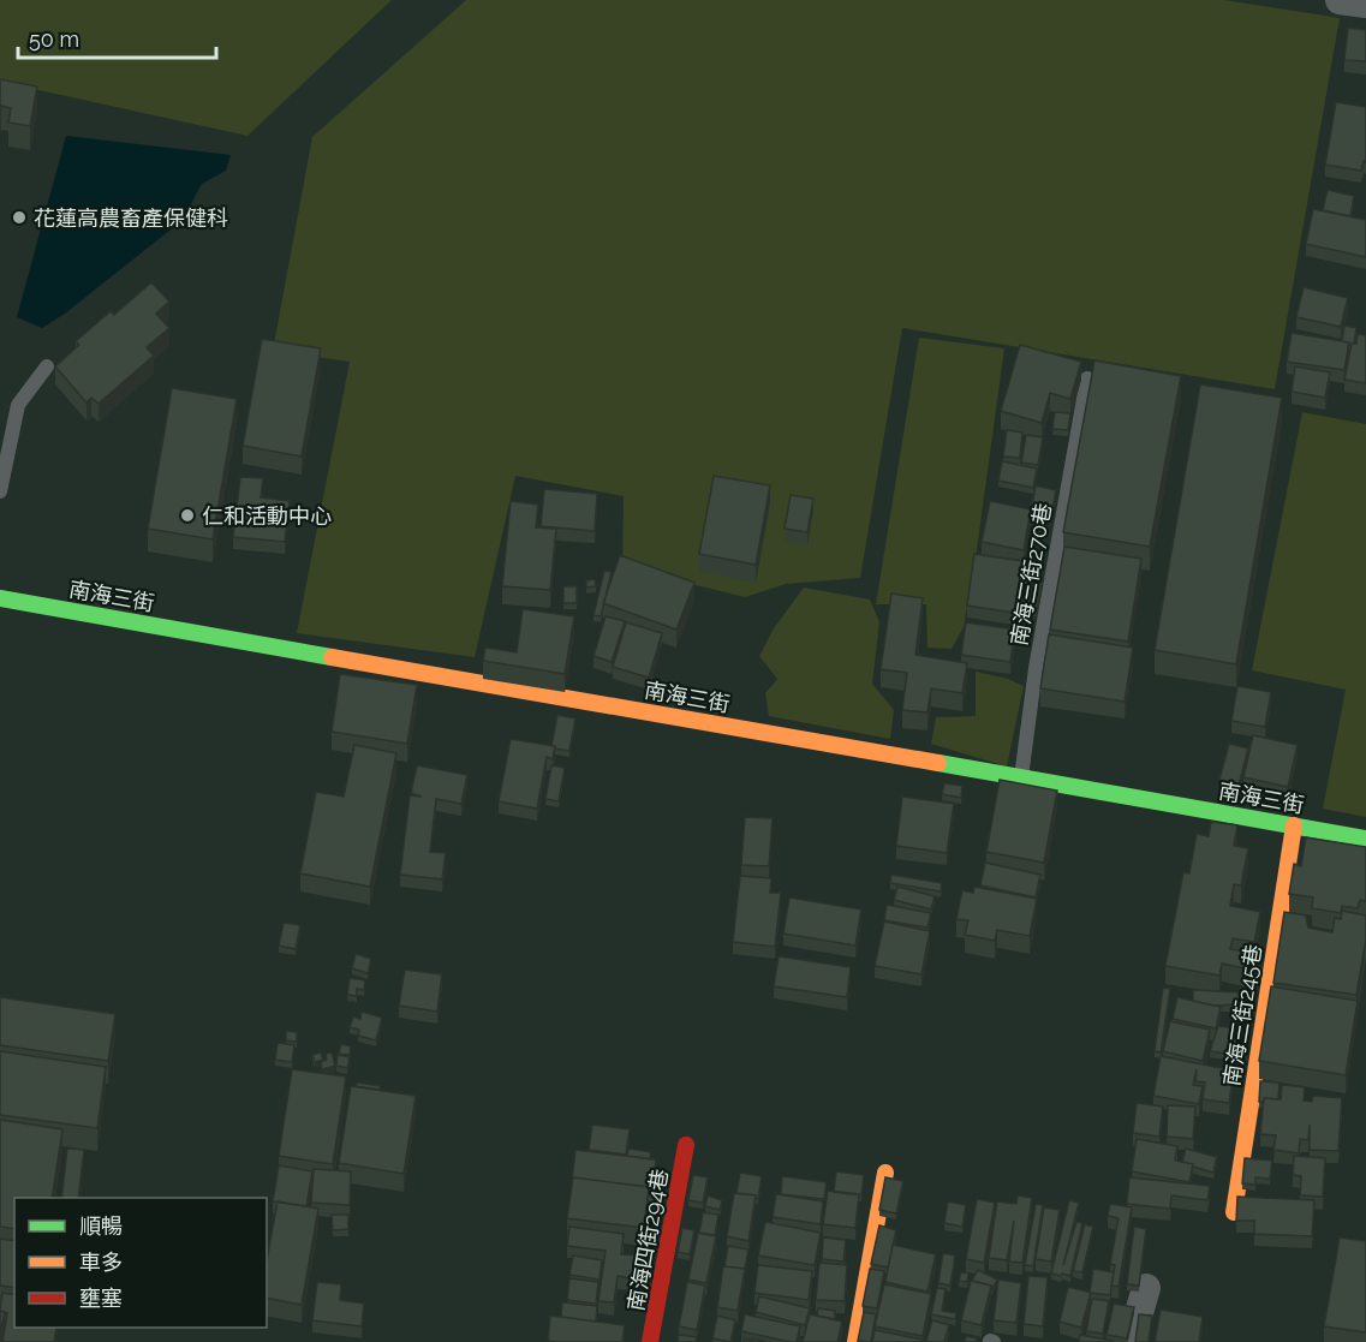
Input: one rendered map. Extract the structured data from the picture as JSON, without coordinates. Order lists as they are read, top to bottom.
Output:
{
  "streets": {
    "street": ["南海三街", "南海三街245巷", "南海四街294巷"],
    "lane": ["南海三街270巷"]
  },
  "crossings": [
    ["南海三街270巷", "南海三街"],
    ["南海三街", "南海三街245巷"]
  ],
  "places": ["花蓮高農畜產保健科", "仁和活動中心"],
  "legend": ["順暢", "車多", "壅塞"],
  "scale_bar": "50 m"
}
